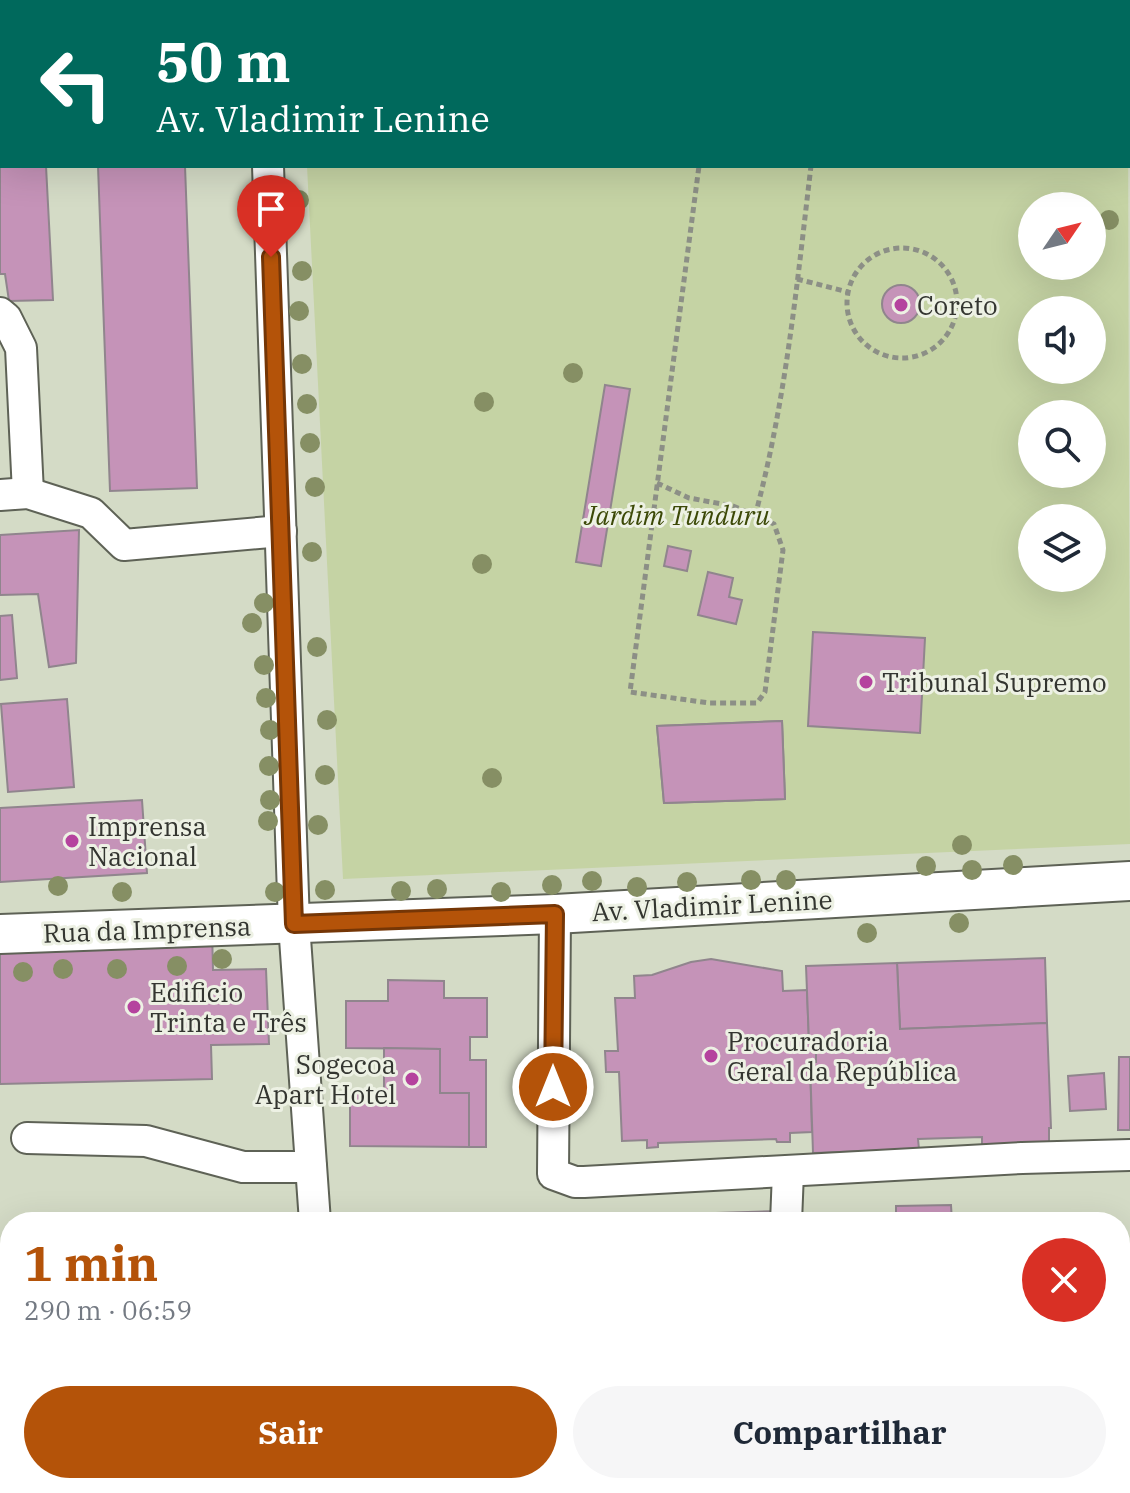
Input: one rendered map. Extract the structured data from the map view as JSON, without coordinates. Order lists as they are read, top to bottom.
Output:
{
  "streets": {
    "main road": ["Av. Vladimir Lenine", "Rua da Imprensa"]
  },
  "crossings": [
    ["Av. Vladimir Lenine", "Rua da Imprensa"]
  ],
  "parks": ["Jardim Tunduru"],
  "places": [
    "Coreto",
    "Tribunal Supremo",
    "Imprensa Nacional",
    "Edificio Trinta e Três",
    "Procuradoria Geral da República",
    "Sogecoa Apart Hotel"
  ],
  "north": "top right",
  "page": {
    "turn": ["50 m", "Av. Vladimir Lenine"],
    "heading": ["1 min", "290 m · 06:59"],
    "buttons": ["Sair", "Compartilhar"]
  }
}
